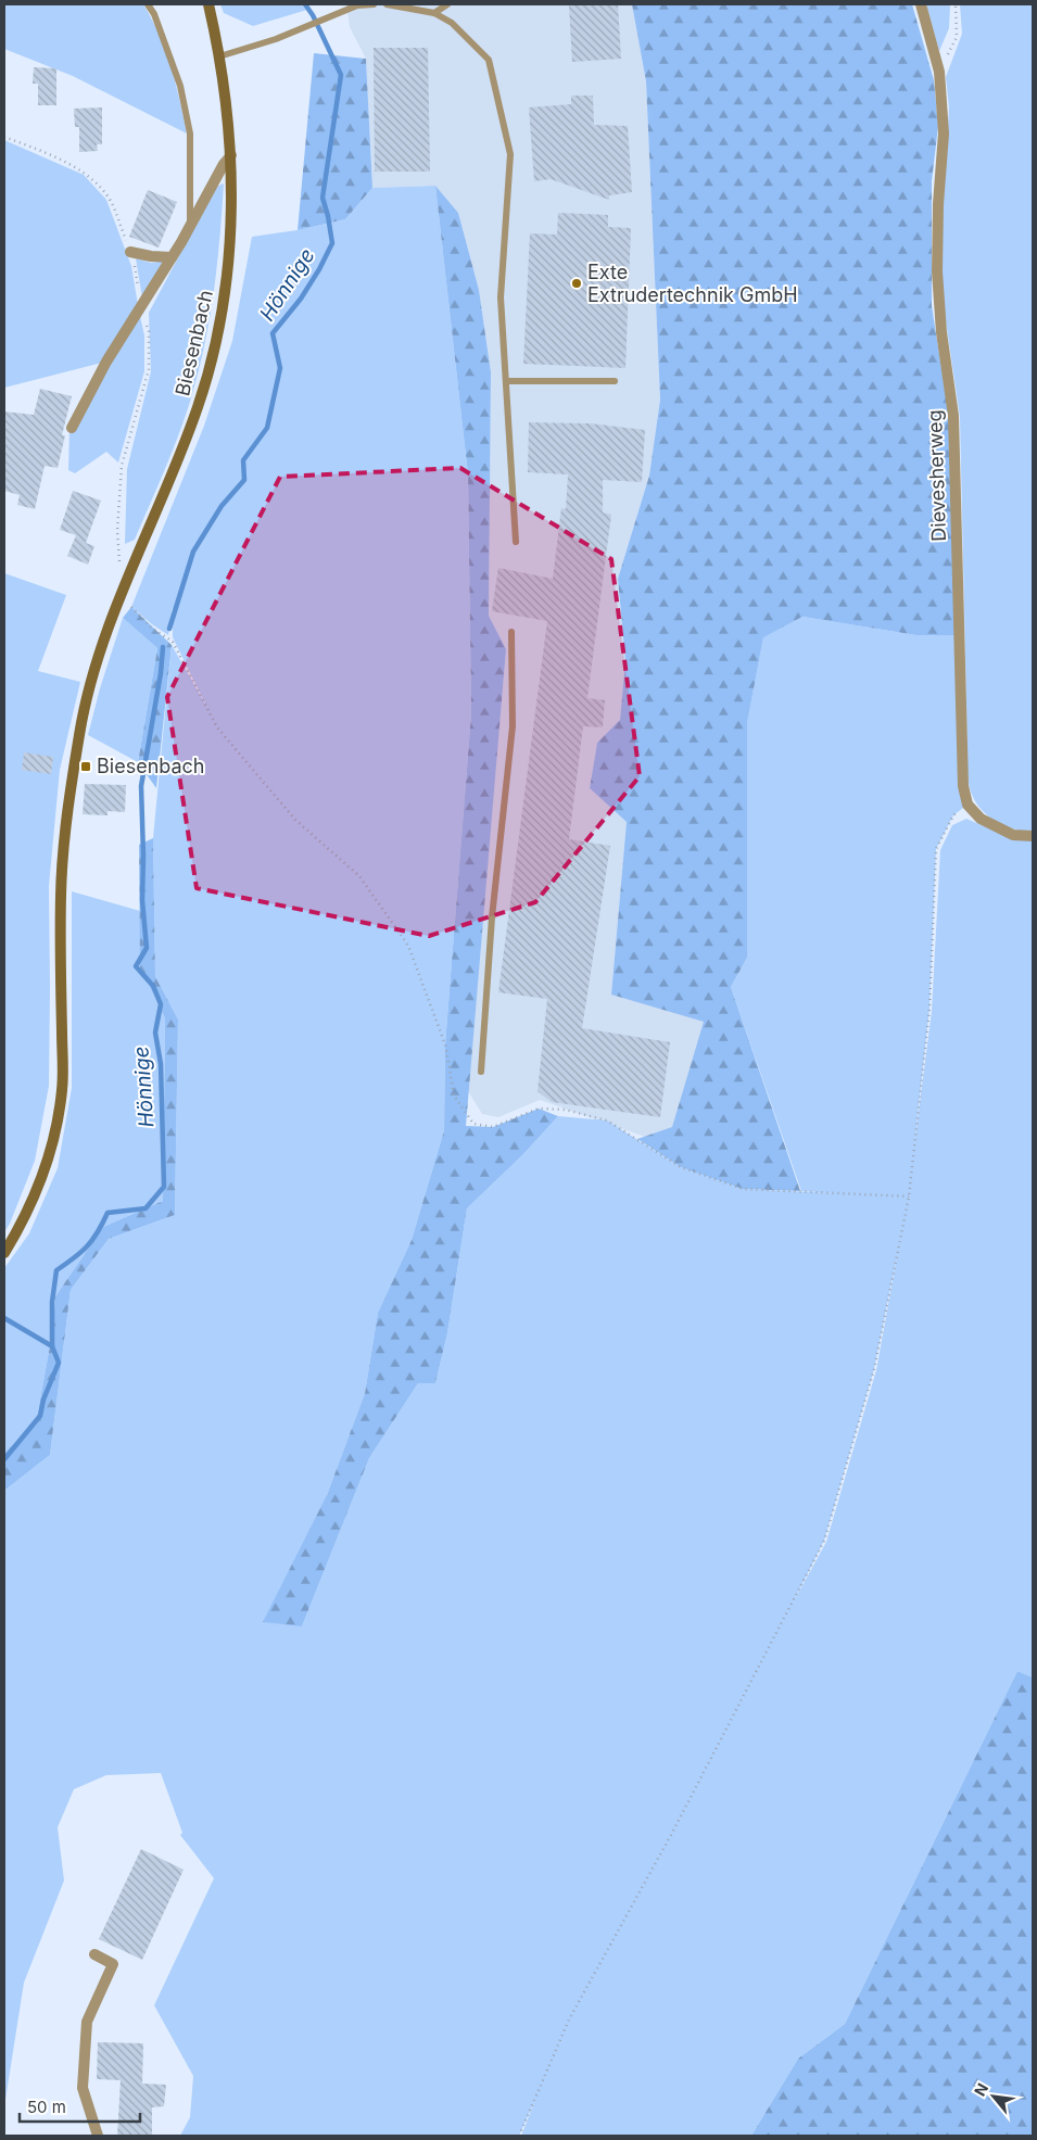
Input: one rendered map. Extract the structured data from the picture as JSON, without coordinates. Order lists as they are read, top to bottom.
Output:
{
  "streets": {
    "main road": ["Biesenbach"],
    "street": ["Dievesherweg"]
  },
  "water": ["Hönnige"],
  "places": {
    "other": ["Exte Extrudertechnik GmbH"],
    "transit": ["Biesenbach"]
  },
  "scale_bar": "50 m",
  "north": "top left"
}
